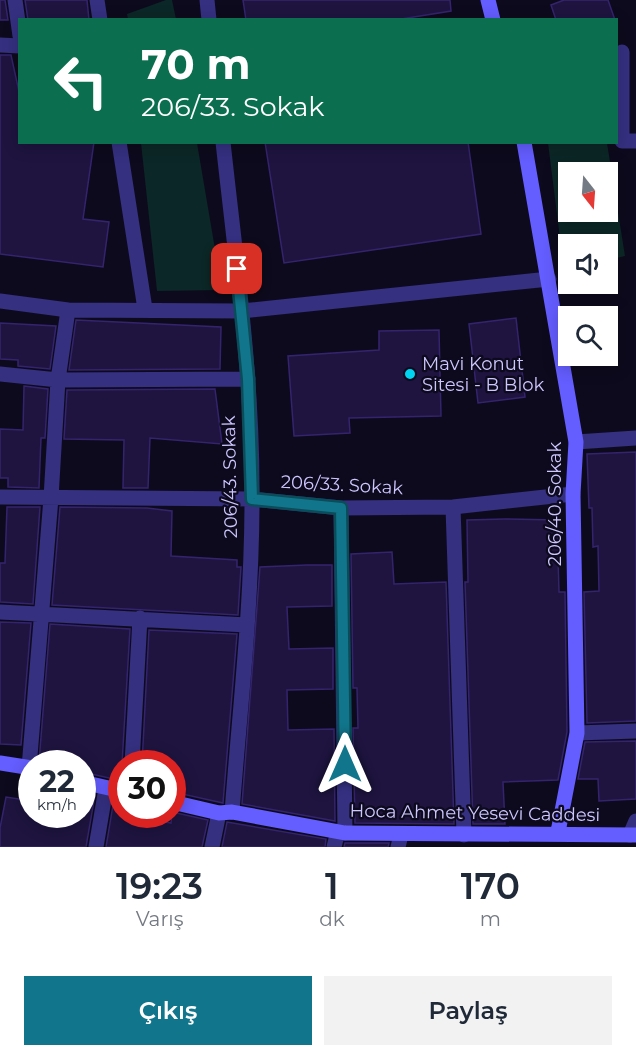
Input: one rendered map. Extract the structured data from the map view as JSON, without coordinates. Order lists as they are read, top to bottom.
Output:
{
  "streets": {
    "main road": ["206/40. Sokak", "Hoca Ahmet Yesevi Caddesi"],
    "street": ["206/43. Sokak", "206/33. Sokak"]
  },
  "crossings": [
    ["206/43. Sokak", "206/33. Sokak"],
    ["206/43. Sokak", "Hoca Ahmet Yesevi Caddesi"],
    ["206/33. Sokak", "206/40. Sokak"],
    ["206/40. Sokak", "Hoca Ahmet Yesevi Caddesi"]
  ],
  "places": ["Mavi Konut Sitesi - B Blok"],
  "north": "bottom",
  "page": {
    "turn": ["70 m", "206/33. Sokak"],
    "speed": "22 km/h",
    "limit": "30",
    "eta": [
      "19:23",
      "Varış",
      "1",
      "dk",
      "170",
      "m"
    ],
    "buttons": ["Çıkış", "Paylaş"]
  }
}
